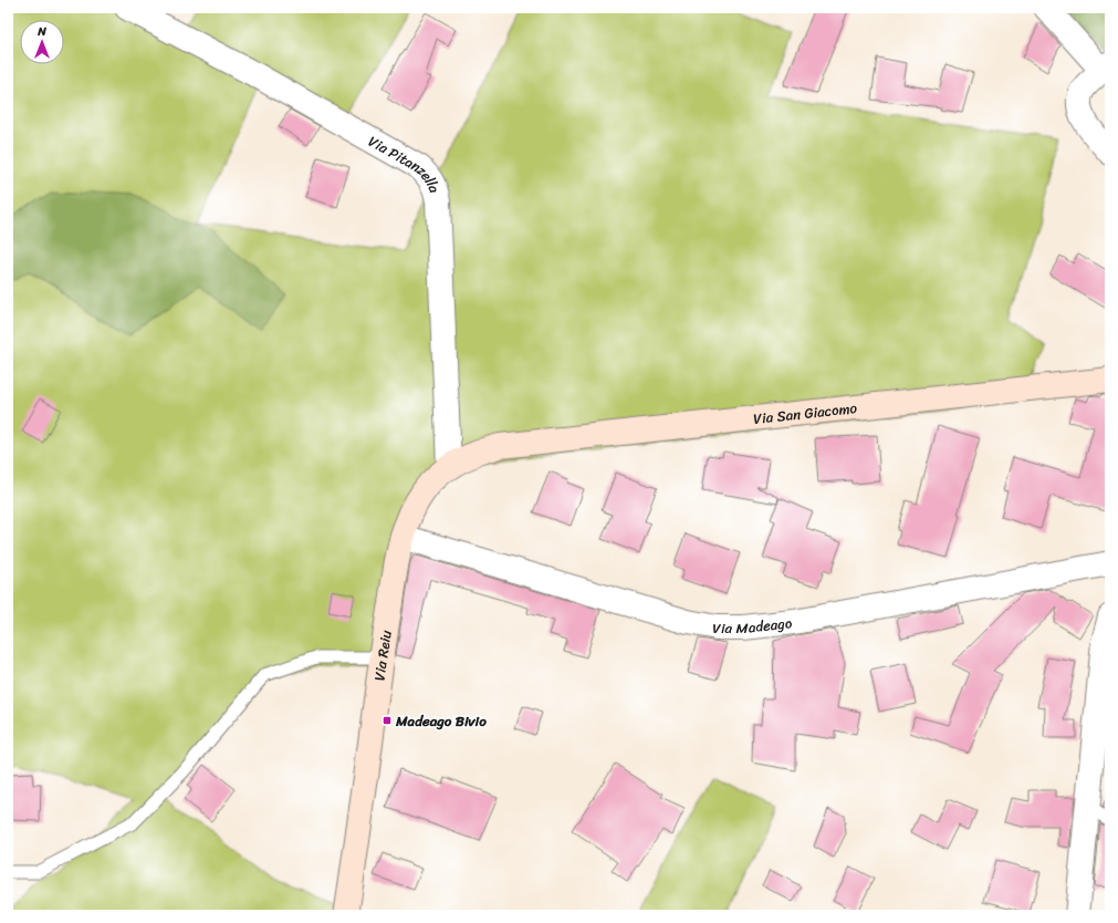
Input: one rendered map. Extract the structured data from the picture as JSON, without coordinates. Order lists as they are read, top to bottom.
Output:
{
  "streets": {
    "street": [
      "Via Pitanzella",
      "Via San Giacomo",
      "Via Madeago",
      "Via Reiu"
    ]
  },
  "crossings": [
    ["Via Pitanzella", "Via Reiu"],
    ["Via San Giacomo", "Via Reiu"],
    ["Via Madeago", "Via Reiu"]
  ],
  "places": {
    "transit": ["Madeago Bivio"]
  },
  "north": "top"
}
